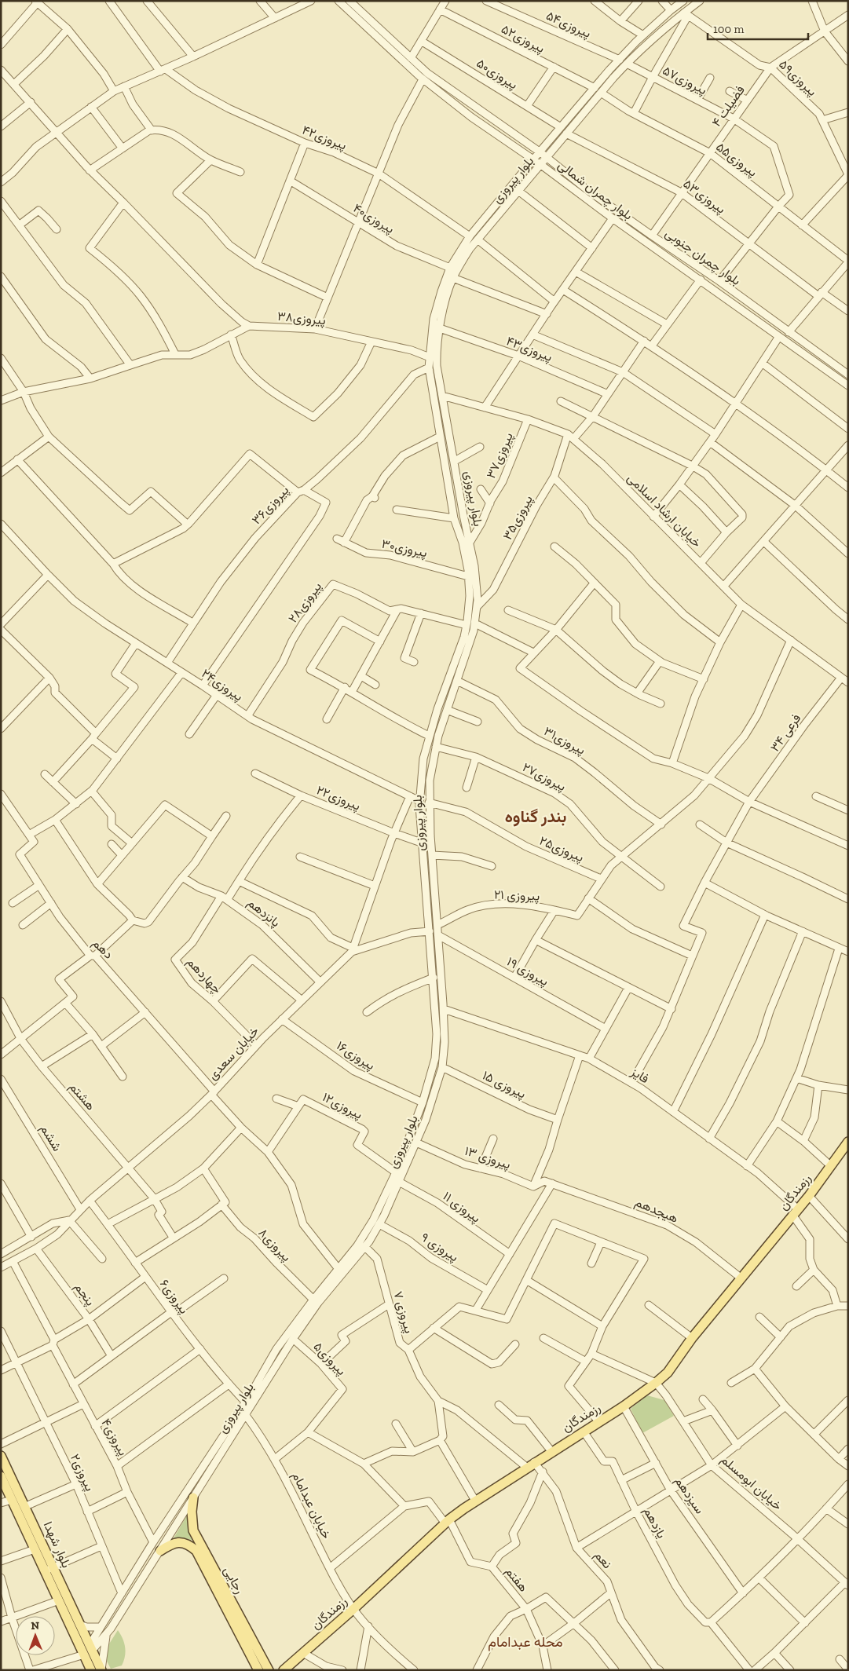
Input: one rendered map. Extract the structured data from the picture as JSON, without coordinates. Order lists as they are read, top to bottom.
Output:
{
  "streets": {
    "main road": ["رزمندگان", "بلوار شهدا", "رجایی"],
    "street": [
      "پیروزی۵۴",
      "پیروزی۵۲",
      "پیروزی۵۰",
      "پیروزی۵۹",
      "پیروزی۵۷",
      "فضیلت ۴",
      "پیروزی۴۲",
      "پیروزی۵۵",
      "بلوار پیروزی",
      "بلوار چمران شمالی",
      "پیروزی۵۳",
      "پیروزی۴۰",
      "بلوار چمران جنوبی",
      "پیروزی۳۸",
      "پیروزی۴۳",
      "پیروزی۳۷",
      "پیروزی۳۶",
      "خیابان ارشاد اسلامی",
      "پیروزی۳۵",
      "پیروزی۳۰",
      "پیروزی۲۸",
      "پیروزی۲۴",
      "فرعی ۳۴",
      "پیروزی۳۱",
      "پیروزی۲۷",
      "پیروزی۲۲",
      "پیروزی۲۵",
      "پیروزی ۲۱",
      "پانزدهم",
      "دهم",
      "پیروزی ۱۹",
      "چهاردهم",
      "خیابان سعدی",
      "پیروزی۱۶",
      "فایز",
      "پیروزی ۱۵",
      "هشتم",
      "پیروزی۱۲",
      "ششم",
      "پیروزی ۱۳",
      "پیروزی ۱۱",
      "هیجدهم",
      "پیروزی۸",
      "پیروزی ۹",
      "پنجم",
      "پیروزی۶",
      "پیروزی ۷",
      "پیروزی۵",
      "پیروزی۴",
      "پیروزی۲",
      "خیابان ابومسلم",
      "سیزدهم",
      "خیابان عبدامام",
      "یازدهم",
      "نعم",
      "هفتم"
    ]
  },
  "crossings": [
    ["پیروزی۵۴", "بلوار پیروزی"],
    ["پیروزی۵۲", "پیروزی۵۵"],
    ["پیروزی۵۲", "بلوار پیروزی"],
    ["پیروزی۵۰", "بلوار پیروزی"],
    ["پیروزی۵۹", "فضیلت ۴"],
    ["پیروزی۵۹", "بلوار پیروزی"],
    ["پیروزی۵۷", "فضیلت ۴"],
    ["پیروزی۵۷", "پیروزی۵۵"],
    ["پیروزی۵۷", "بلوار پیروزی"],
    ["فضیلت ۴", "پیروزی۵۵"],
    ["فضیلت ۴", "پیروزی۵۳"],
    ["فضیلت ۴", "بلوار چمران جنوبی"],
    ["پیروزی۴۲", "بلوار پیروزی"],
    ["پیروزی۵۵", "بلوار پیروزی"],
    ["بلوار پیروزی", "بلوار چمران شمالی"],
    ["بلوار پیروزی", "پیروزی۵۳"],
    ["بلوار پیروزی", "پیروزی۴۰"],
    ["بلوار پیروزی", "بلوار چمران جنوبی"],
    ["بلوار پیروزی", "پیروزی۳۸"],
    ["بلوار پیروزی", "پیروزی۴۳"],
    ["بلوار پیروزی", "پیروزی۳۷"],
    ["بلوار پیروزی", "پیروزی۳۶"],
    ["بلوار پیروزی", "خیابان ارشاد اسلامی"],
    ["بلوار پیروزی", "پیروزی۳۵"],
    ["بلوار پیروزی", "پیروزی۳۰"],
    ["بلوار پیروزی", "پیروزی۲۸"],
    ["بلوار پیروزی", "پیروزی۲۴"],
    ["بلوار پیروزی", "پیروزی۳۱"],
    ["بلوار پیروزی", "پیروزی۲۷"],
    ["بلوار پیروزی", "پیروزی۲۲"],
    ["بلوار پیروزی", "پیروزی۲۵"],
    ["بلوار پیروزی", "پیروزی ۲۱"],
    ["بلوار پیروزی", "دهم"],
    ["بلوار پیروزی", "پیروزی ۱۹"],
    ["بلوار پیروزی", "خیابان سعدی"],
    ["بلوار پیروزی", "پیروزی۱۶"],
    ["بلوار پیروزی", "فایز"],
    ["بلوار پیروزی", "پیروزی ۱۵"],
    ["بلوار پیروزی", "پیروزی۱۲"],
    ["بلوار پیروزی", "پیروزی ۱۳"],
    ["بلوار پیروزی", "پیروزی ۱۱"],
    ["بلوار پیروزی", "پیروزی۸"],
    ["بلوار پیروزی", "پیروزی ۹"],
    ["بلوار پیروزی", "پیروزی۶"],
    ["بلوار پیروزی", "پیروزی ۷"],
    ["بلوار پیروزی", "پیروزی۵"],
    ["بلوار پیروزی", "پیروزی۴"],
    ["بلوار پیروزی", "پیروزی۲"],
    ["بلوار پیروزی", "خیابان عبدامام"],
    ["بلوار پیروزی", "بلوار شهدا"],
    ["بلوار پیروزی", "رجایی"],
    ["بلوار چمران شمالی", "بلوار چمران جنوبی"],
    ["پیروزی۳۷", "خیابان ارشاد اسلامی"],
    ["پیروزی۳۶", "پیروزی۲۴"],
    ["خیابان ارشاد اسلامی", "پیروزی۳۵"],
    ["خیابان ارشاد اسلامی", "فرعی ۳۴"],
    ["پیروزی۲۸", "پیروزی۲۴"],
    ["پیروزی۲۲", "پانزدهم"],
    ["پیروزی۲۲", "چهاردهم"],
    ["پانزدهم", "چهاردهم"],
    ["پانزدهم", "خیابان سعدی"],
    ["دهم", "خیابان سعدی"],
    ["چهاردهم", "خیابان سعدی"],
    ["خیابان سعدی", "پیروزی۱۶"],
    ["خیابان سعدی", "هشتم"],
    ["خیابان سعدی", "ششم"],
    ["خیابان سعدی", "پنجم"],
    ["خیابان سعدی", "پیروزی۶"],
    ["خیابان سعدی", "پیروزی۴"],
    ["فایز", "رزمندگان"],
    ["رزمندگان", "هیجدهم"],
    ["رزمندگان", "خیابان ابومسلم"],
    ["رزمندگان", "سیزدهم"],
    ["رزمندگان", "خیابان عبدامام"],
    ["رزمندگان", "یازدهم"],
    ["رزمندگان", "نعم"],
    ["رزمندگان", "هفتم"]
  ],
  "districts": ["بندر گناوه", "محله عبدامام"],
  "scale_bar": "100 m",
  "north": "top"
}
